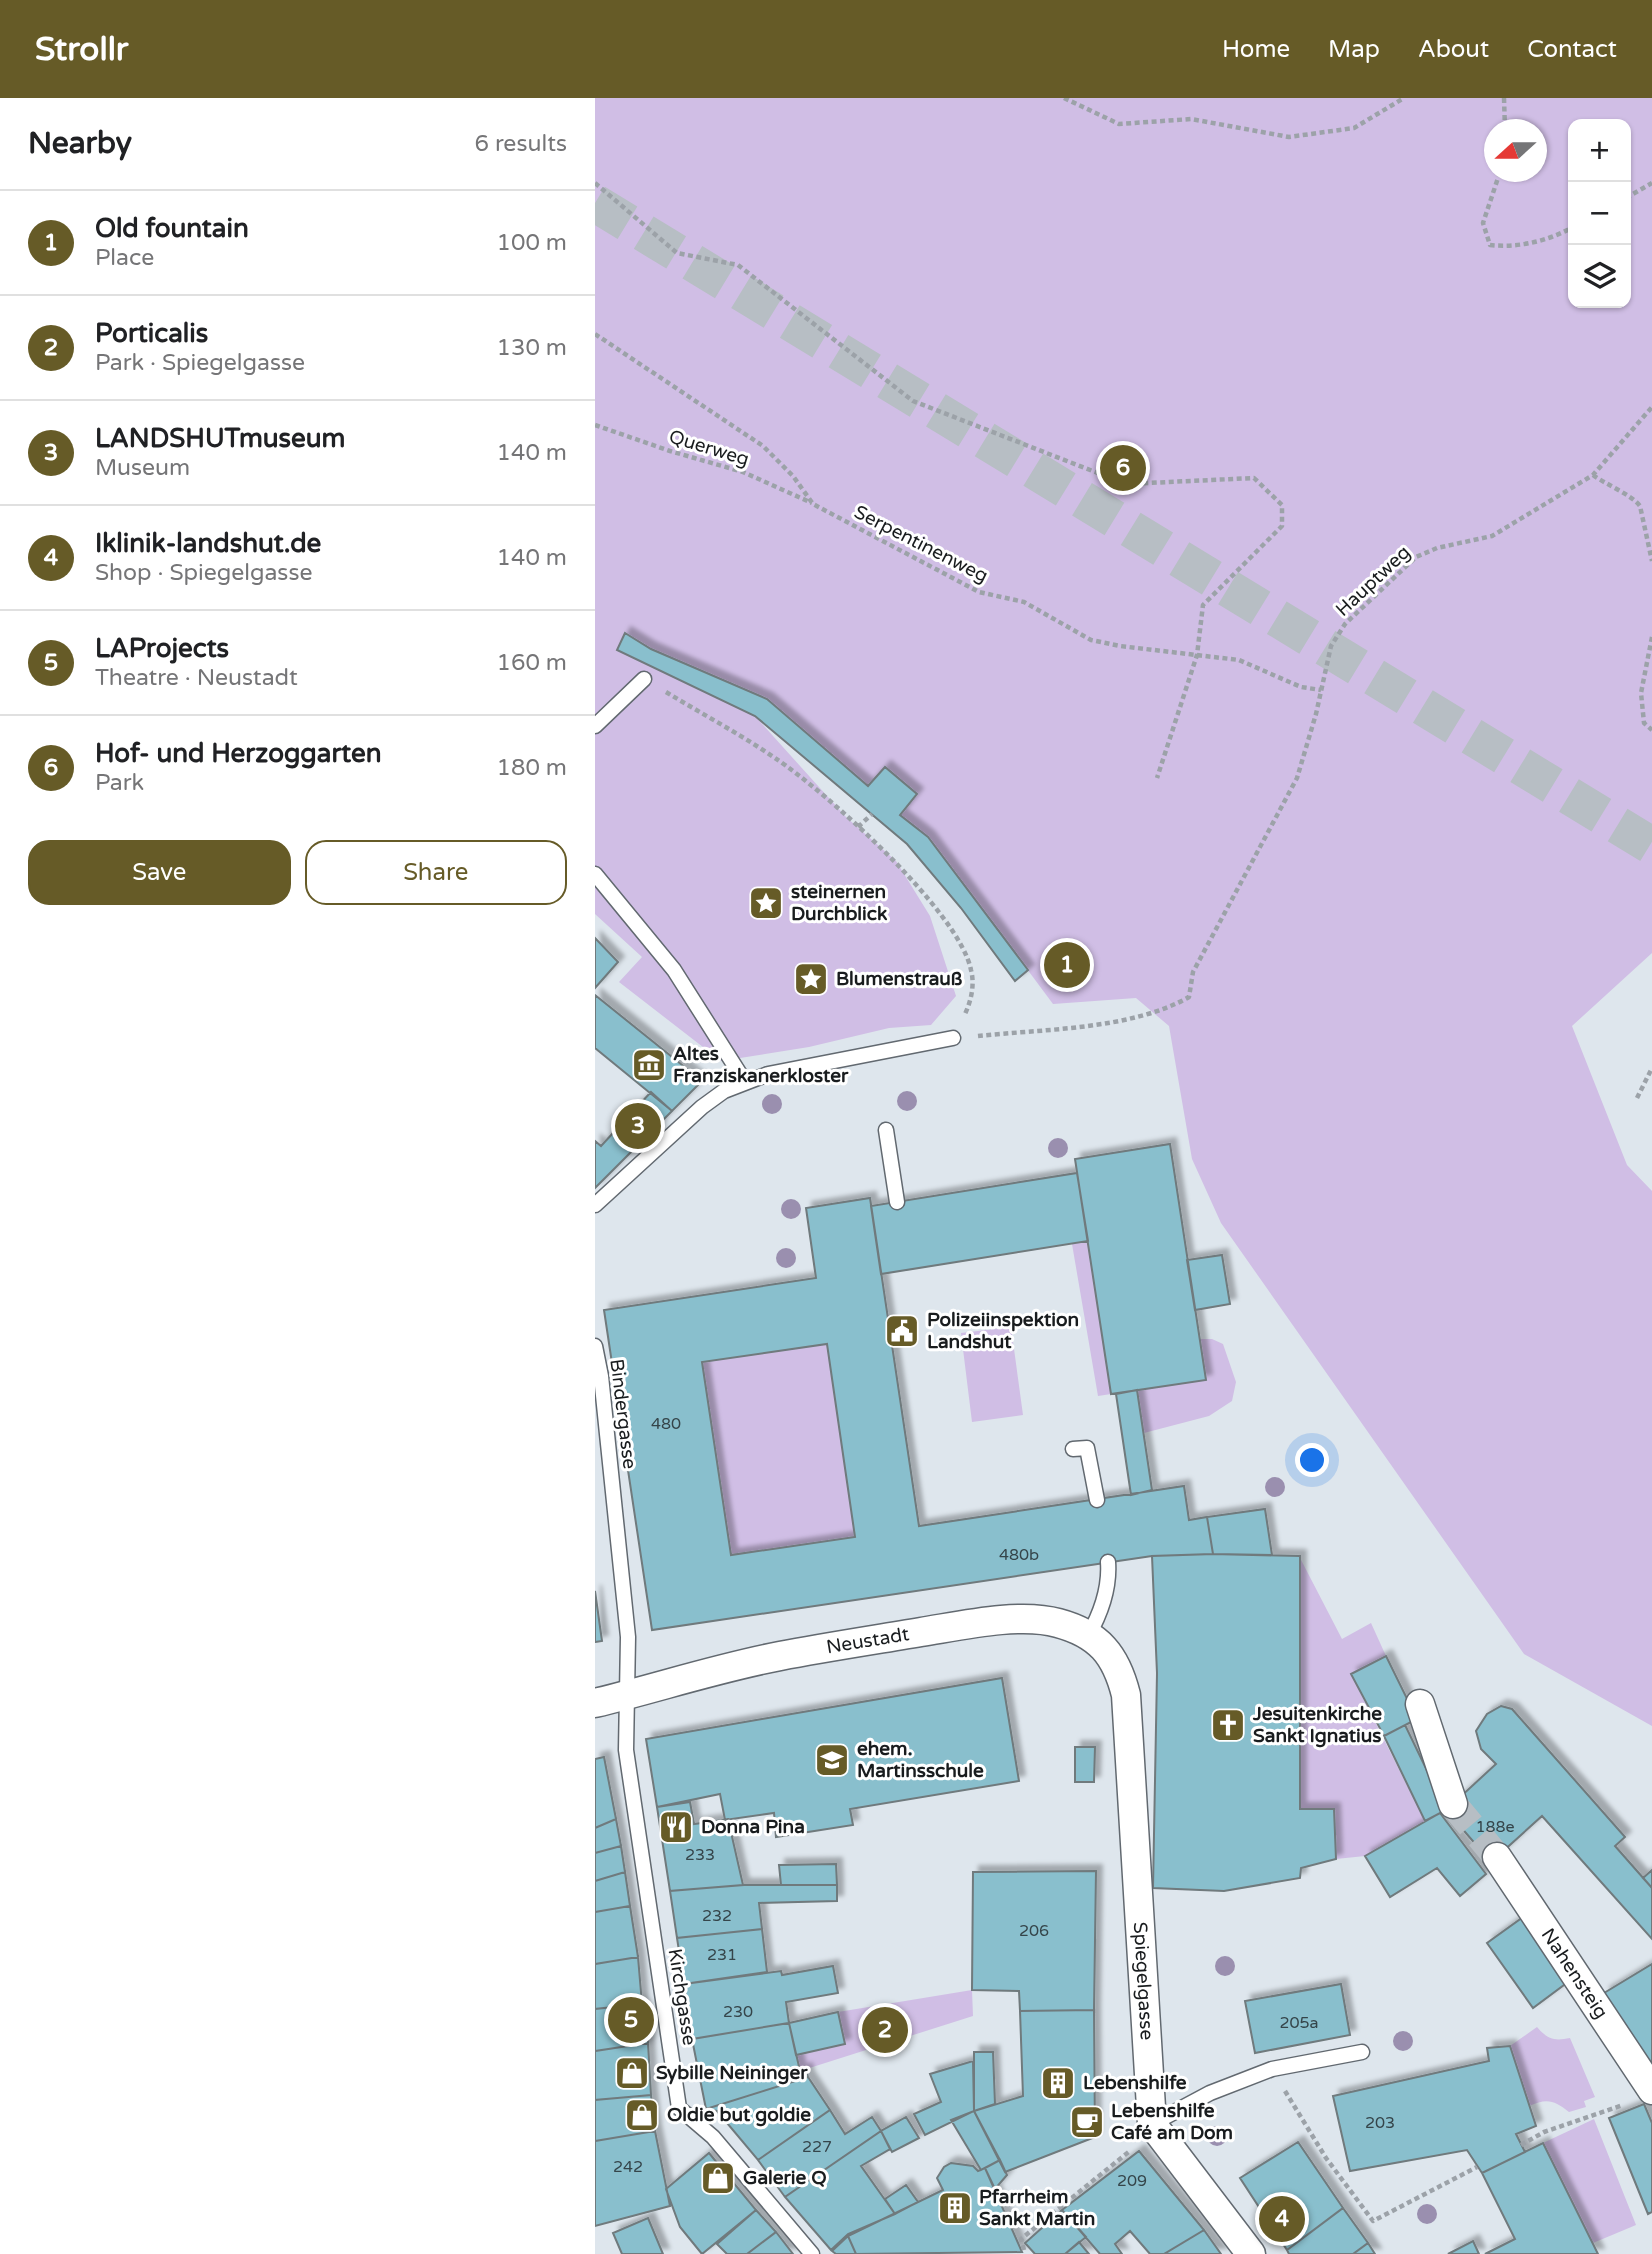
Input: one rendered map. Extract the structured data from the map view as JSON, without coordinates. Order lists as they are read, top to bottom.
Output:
{
  "streets": {
    "street": ["Neustadt", "Nahensteig", "Spiegelgasse"],
    "lane": ["Bindergasse", "Kirchgasse"],
    "path": ["Querweg", "Serpentinenweg", "Hauptweg"]
  },
  "crossings": [
    ["Querweg", "Serpentinenweg"],
    ["Serpentinenweg", "Hauptweg"],
    ["Bindergasse", "Neustadt"],
    ["Bindergasse", "Kirchgasse"],
    ["Neustadt", "Spiegelgasse"],
    ["Neustadt", "Kirchgasse"]
  ],
  "places": {
    "place": ["steinernen Durchblick", "Blumenstrauß"],
    "museum": ["Altes Franziskanerkloster"],
    "public building": ["Polizeiinspektion Landshut"],
    "church": ["Jesuitenkirche Sankt Ignatius"],
    "school or university": ["ehem. Martinsschule"],
    "restaurant": ["Donna Pina"],
    "shop": ["Sybille Neininger", "Oldie but goldie", "Galerie Q"],
    "building": ["Lebenshilfe", "Pfarrheim Sankt Martin"],
    "cafe": ["Lebenshilfe Café am Dom"]
  },
  "house_numbers": [
    "480",
    "480b",
    "188e",
    "233",
    "232",
    "206",
    "231",
    "230",
    "205a",
    "203",
    "227",
    "242",
    "209"
  ],
  "north": "left",
  "page": {
    "header": "Strollr",
    "nav": [
      "Home",
      "Map",
      "About",
      "Contact"
    ],
    "heading": ["Nearby", "6 results"],
    "map_buttons": ["+", "−"],
    "list": [
      {
        "mark": "1",
        "name": "Old fountain",
        "note": "Place",
        "value": "100 m"
      },
      {
        "mark": "2",
        "name": "Porticalis",
        "note": "Park · Spiegelgasse",
        "value": "130 m"
      },
      {
        "mark": "3",
        "name": "LANDSHUTmuseum",
        "note": "Museum",
        "value": "140 m"
      },
      {
        "mark": "4",
        "name": "Iklinik-landshut.de",
        "note": "Shop · Spiegelgasse",
        "value": "140 m"
      },
      {
        "mark": "5",
        "name": "LAProjects",
        "note": "Theatre · Neustadt",
        "value": "160 m"
      },
      {
        "mark": "6",
        "name": "Hof- und Herzoggarten",
        "note": "Park",
        "value": "180 m"
      }
    ],
    "pins": [
      "6",
      "1",
      "3",
      "5",
      "2",
      "4"
    ],
    "buttons": ["Save", "Share"]
  }
}
